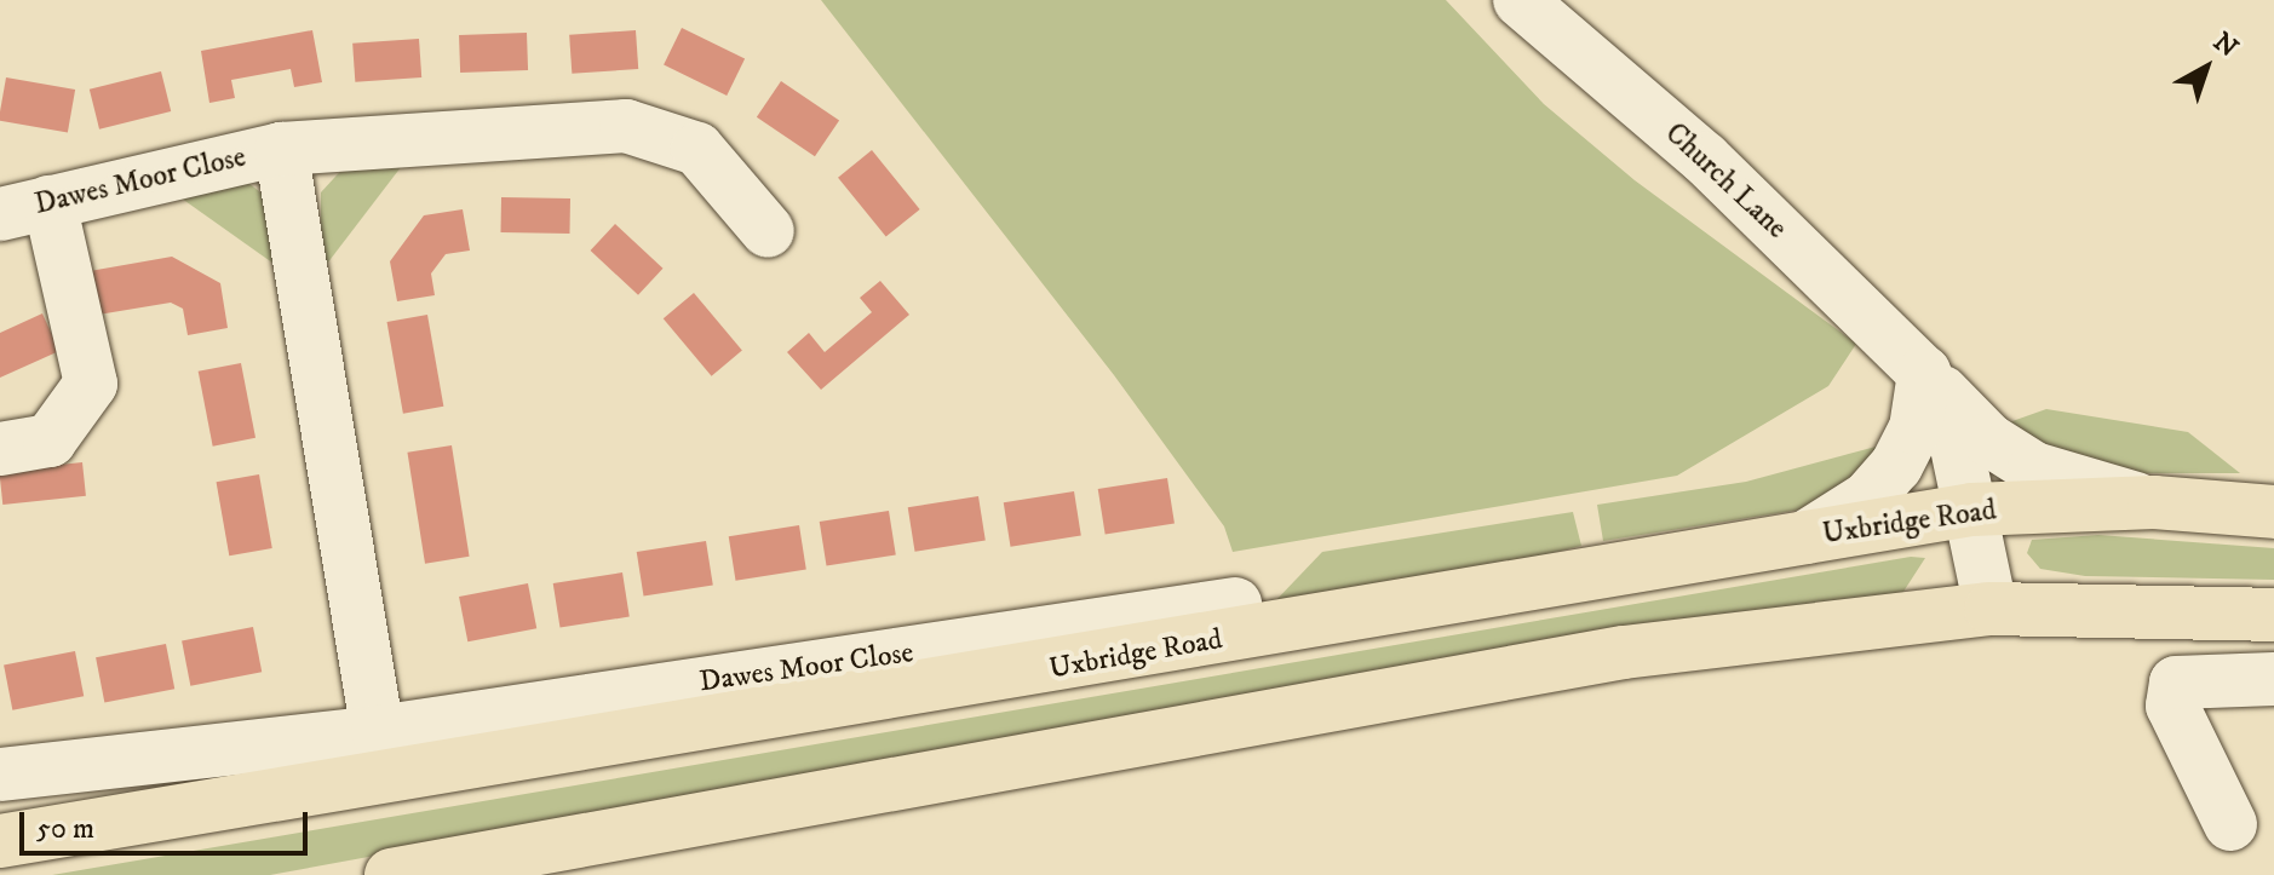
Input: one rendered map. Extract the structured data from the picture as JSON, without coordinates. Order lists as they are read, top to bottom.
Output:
{
  "streets": {
    "main road": ["Uxbridge Road"],
    "street": ["Dawes Moor Close", "Church Lane"]
  },
  "crossings": [
    ["Church Lane", "Uxbridge Road"]
  ],
  "scale_bar": "50 m",
  "north": "top right"
}
